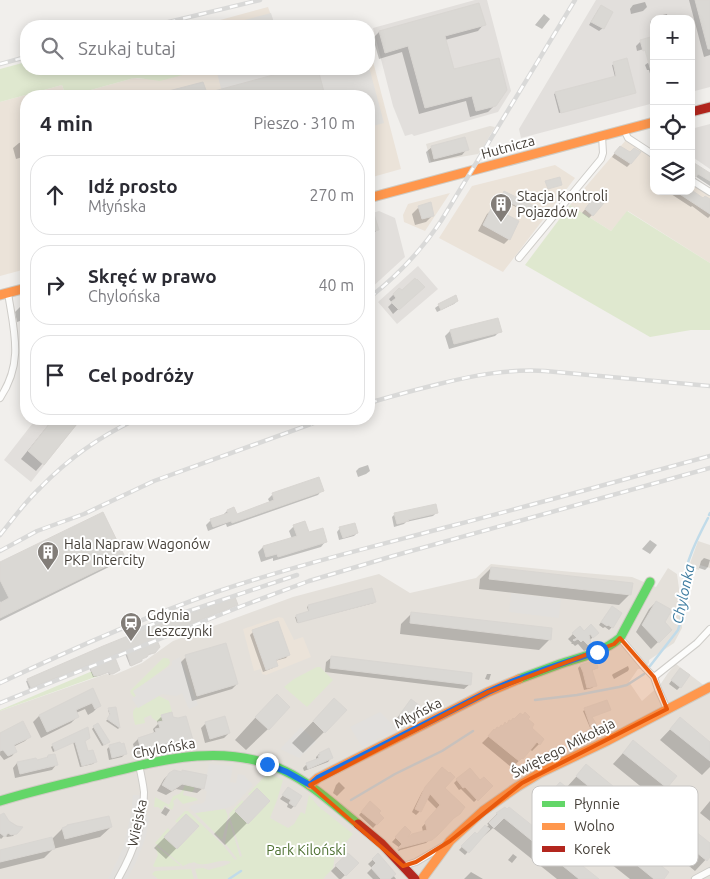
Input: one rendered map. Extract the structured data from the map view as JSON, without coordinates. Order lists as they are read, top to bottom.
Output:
{
  "streets": {
    "street": [
      "Hutnicza",
      "Młyńska",
      "Chylońska",
      "Świętego Mikołaja",
      "Wiejska"
    ]
  },
  "crossings": [
    ["Młyńska", "Chylońska"],
    ["Chylońska", "Świętego Mikołaja"],
    ["Chylońska", "Wiejska"]
  ],
  "water": ["Chylonka"],
  "parks": ["Park Kiloński"],
  "places": {
    "building": ["Stacja Kontroli Pojazdów", "Hala Napraw Wagonów PKP Intercity"],
    "station": ["Gdynia Leszczynki"]
  },
  "legend": ["Płynnie", "Wolno", "Korek"],
  "page": {
    "map_buttons": ["+", "−"],
    "search": "Szukaj tutaj",
    "heading": ["4 min", "Pieszo · 310 m"],
    "list": [
      ["Idź prosto", "Młyńska", "270 m"],
      ["Skręć w prawo", "Chylońska", "40 m"],
      "Cel podróży"
    ]
  }
}
